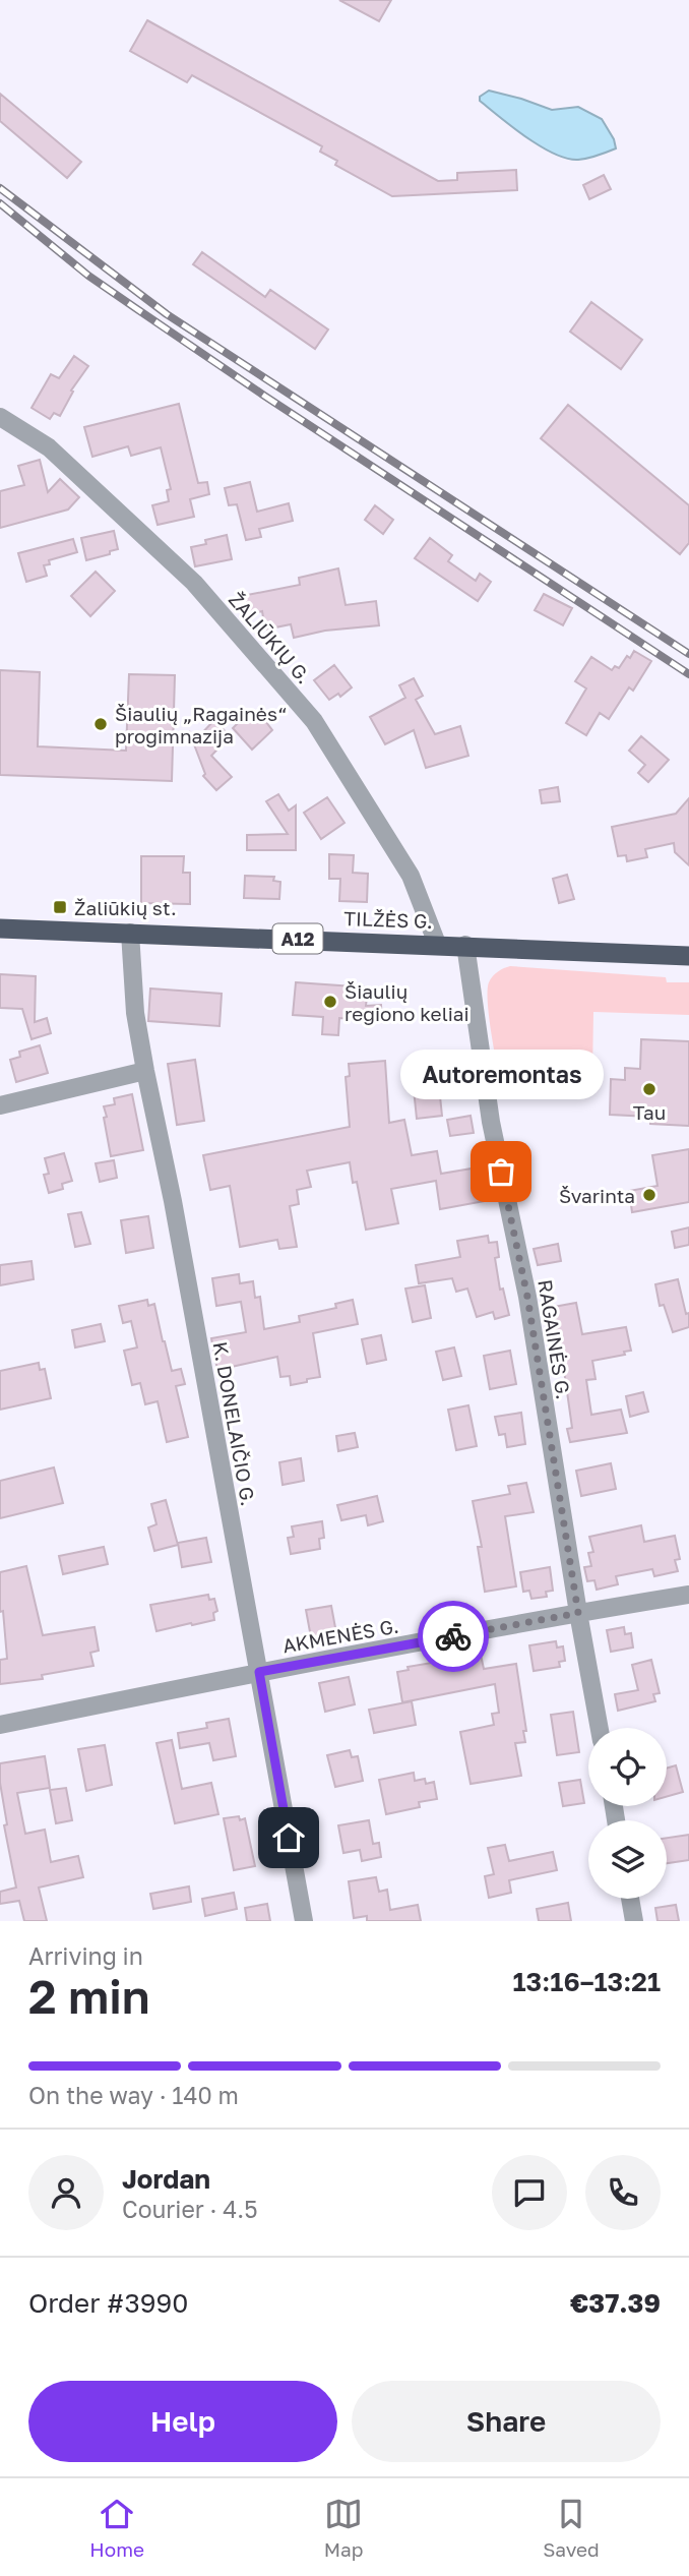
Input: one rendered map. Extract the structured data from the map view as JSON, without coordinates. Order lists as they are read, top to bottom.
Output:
{
  "streets": {
    "highway": ["TILŽĖS G.", "A12"],
    "street": [
      "ŽALIŪKIŲ G.",
      "RAGAINĖS G.",
      "K. DONELAIČIO G.",
      "AKMENĖS G."
    ]
  },
  "crossings": [
    ["ŽALIŪKIŲ G.", "TILŽĖS G."],
    ["TILŽĖS G.", "RAGAINĖS G."],
    ["TILŽĖS G.", "K. DONELAIČIO G."],
    ["RAGAINĖS G.", "AKMENĖS G."],
    ["K. DONELAIČIO G.", "AKMENĖS G."]
  ],
  "places": {
    "other": [
      "Šiaulių „Ragainės“ progimnazija",
      "Šiaulių regiono keliai",
      "Tau",
      "Autoremontas",
      "Švarinta"
    ],
    "transit": ["Žaliūkių st."]
  },
  "page": {
    "bubble": "Autoremontas",
    "heading": ["2 min", "Arriving in", "13:16–13:21"],
    "panel": [
      "Jordan",
      "Courier · 4.5",
      "Order #3990",
      "€37.39"
    ],
    "bar": "On the way · 140 m",
    "buttons": ["Help", "Share"],
    "tabs": ["Home", "Map", "Saved"]
  }
}
